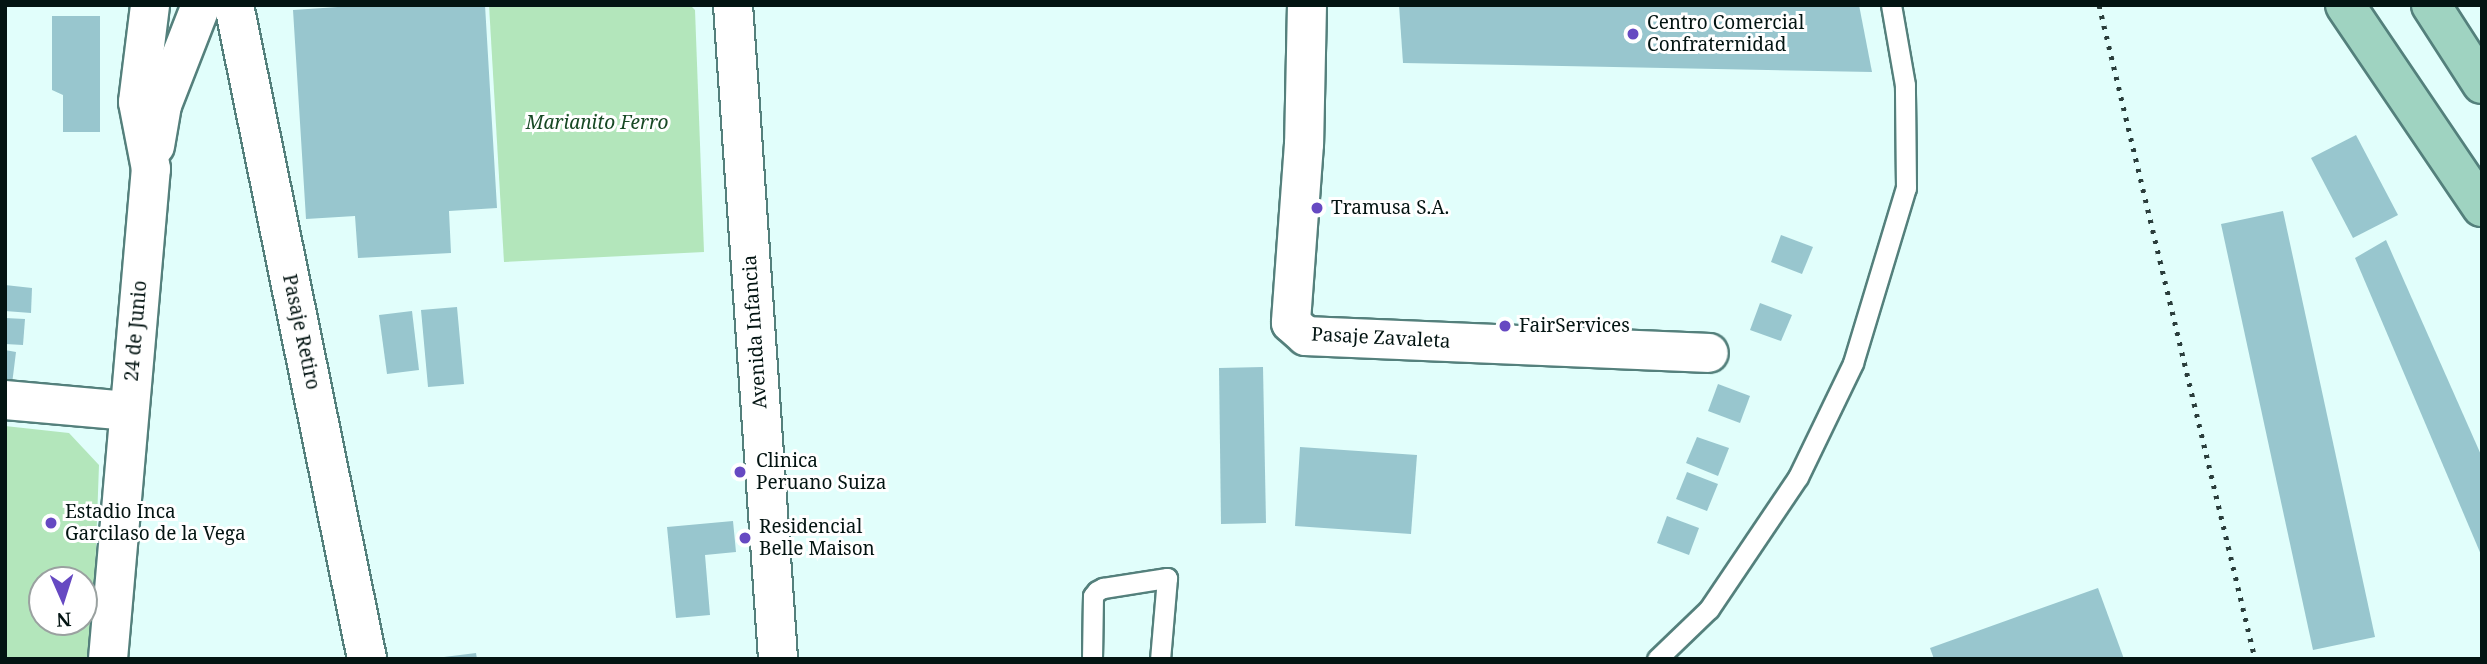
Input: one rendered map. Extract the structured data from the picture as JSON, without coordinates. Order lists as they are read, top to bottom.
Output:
{
  "streets": {
    "street": [
      "24 de Junio",
      "Pasaje Retiro",
      "Avenida Infancia",
      "Pasaje Zavaleta"
    ]
  },
  "parks": ["Marianito Ferro"],
  "places": [
    "Centro Comercial Confraternidad",
    "Tramusa S.A.",
    "FairServices",
    "Clinica Peruano Suiza",
    "Estadio Inca Garcilaso de la Vega",
    "Residencial Belle Maison"
  ],
  "north": "bottom"
}
